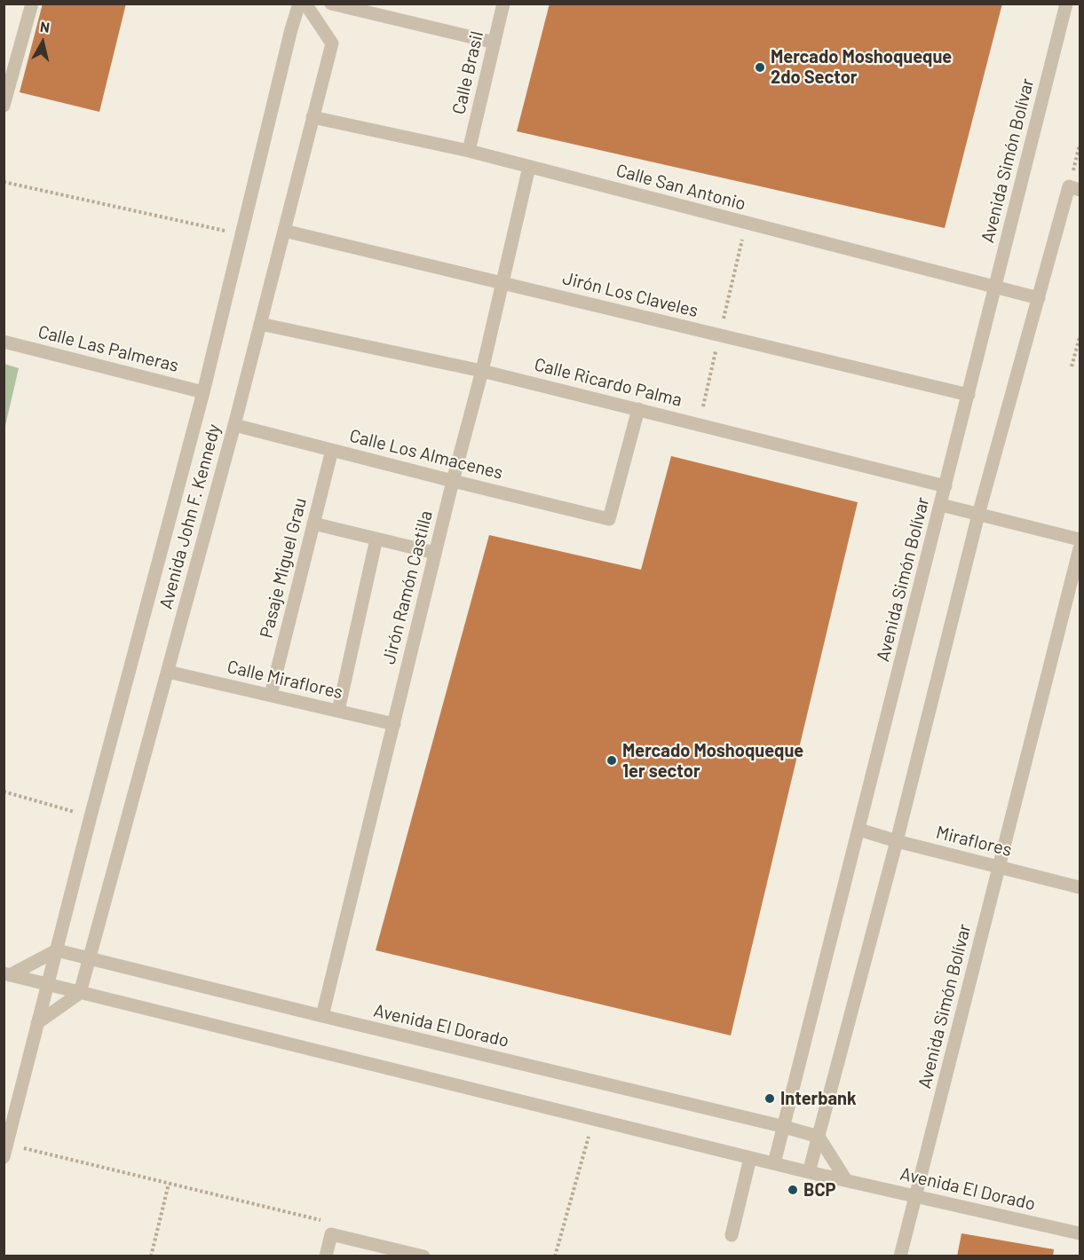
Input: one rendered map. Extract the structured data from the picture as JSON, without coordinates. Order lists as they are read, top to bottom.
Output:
{
  "streets": {
    "street": [
      "Calle Brasil",
      "Avenida Simón Bolívar",
      "Calle San Antonio",
      "Jirón Los Claveles",
      "Calle Las Palmeras",
      "Calle Ricardo Palma",
      "Calle Los Almacenes",
      "Avenida John F. Kennedy",
      "Pasaje Miguel Grau",
      "Jirón Ramón Castilla",
      "Calle Miraflores",
      "Miraflores",
      "Avenida El Dorado"
    ]
  },
  "crossings": [
    ["Calle Brasil", "Calle San Antonio"],
    ["Avenida Simón Bolívar", "Calle San Antonio"],
    ["Avenida Simón Bolívar", "Jirón Los Claveles"],
    ["Avenida Simón Bolívar", "Calle Ricardo Palma"],
    ["Avenida Simón Bolívar", "Miraflores"],
    ["Avenida Simón Bolívar", "Avenida El Dorado"],
    ["Calle San Antonio", "Avenida John F. Kennedy"],
    ["Calle San Antonio", "Jirón Ramón Castilla"],
    ["Jirón Los Claveles", "Avenida John F. Kennedy"],
    ["Jirón Los Claveles", "Jirón Ramón Castilla"],
    ["Calle Las Palmeras", "Avenida John F. Kennedy"],
    ["Calle Ricardo Palma", "Calle Los Almacenes"],
    ["Calle Ricardo Palma", "Avenida John F. Kennedy"],
    ["Calle Ricardo Palma", "Jirón Ramón Castilla"],
    ["Calle Los Almacenes", "Avenida John F. Kennedy"],
    ["Calle Los Almacenes", "Pasaje Miguel Grau"],
    ["Calle Los Almacenes", "Jirón Ramón Castilla"],
    ["Avenida John F. Kennedy", "Calle Miraflores"],
    ["Avenida John F. Kennedy", "Avenida El Dorado"],
    ["Pasaje Miguel Grau", "Calle Miraflores"],
    ["Jirón Ramón Castilla", "Calle Miraflores"],
    ["Jirón Ramón Castilla", "Avenida El Dorado"]
  ],
  "places": [
    "Mercado Moshoqueque 2do Sector",
    "Mercado Moshoqueque 1er sector",
    "Interbank",
    "BCP"
  ],
  "north": "top"
}
